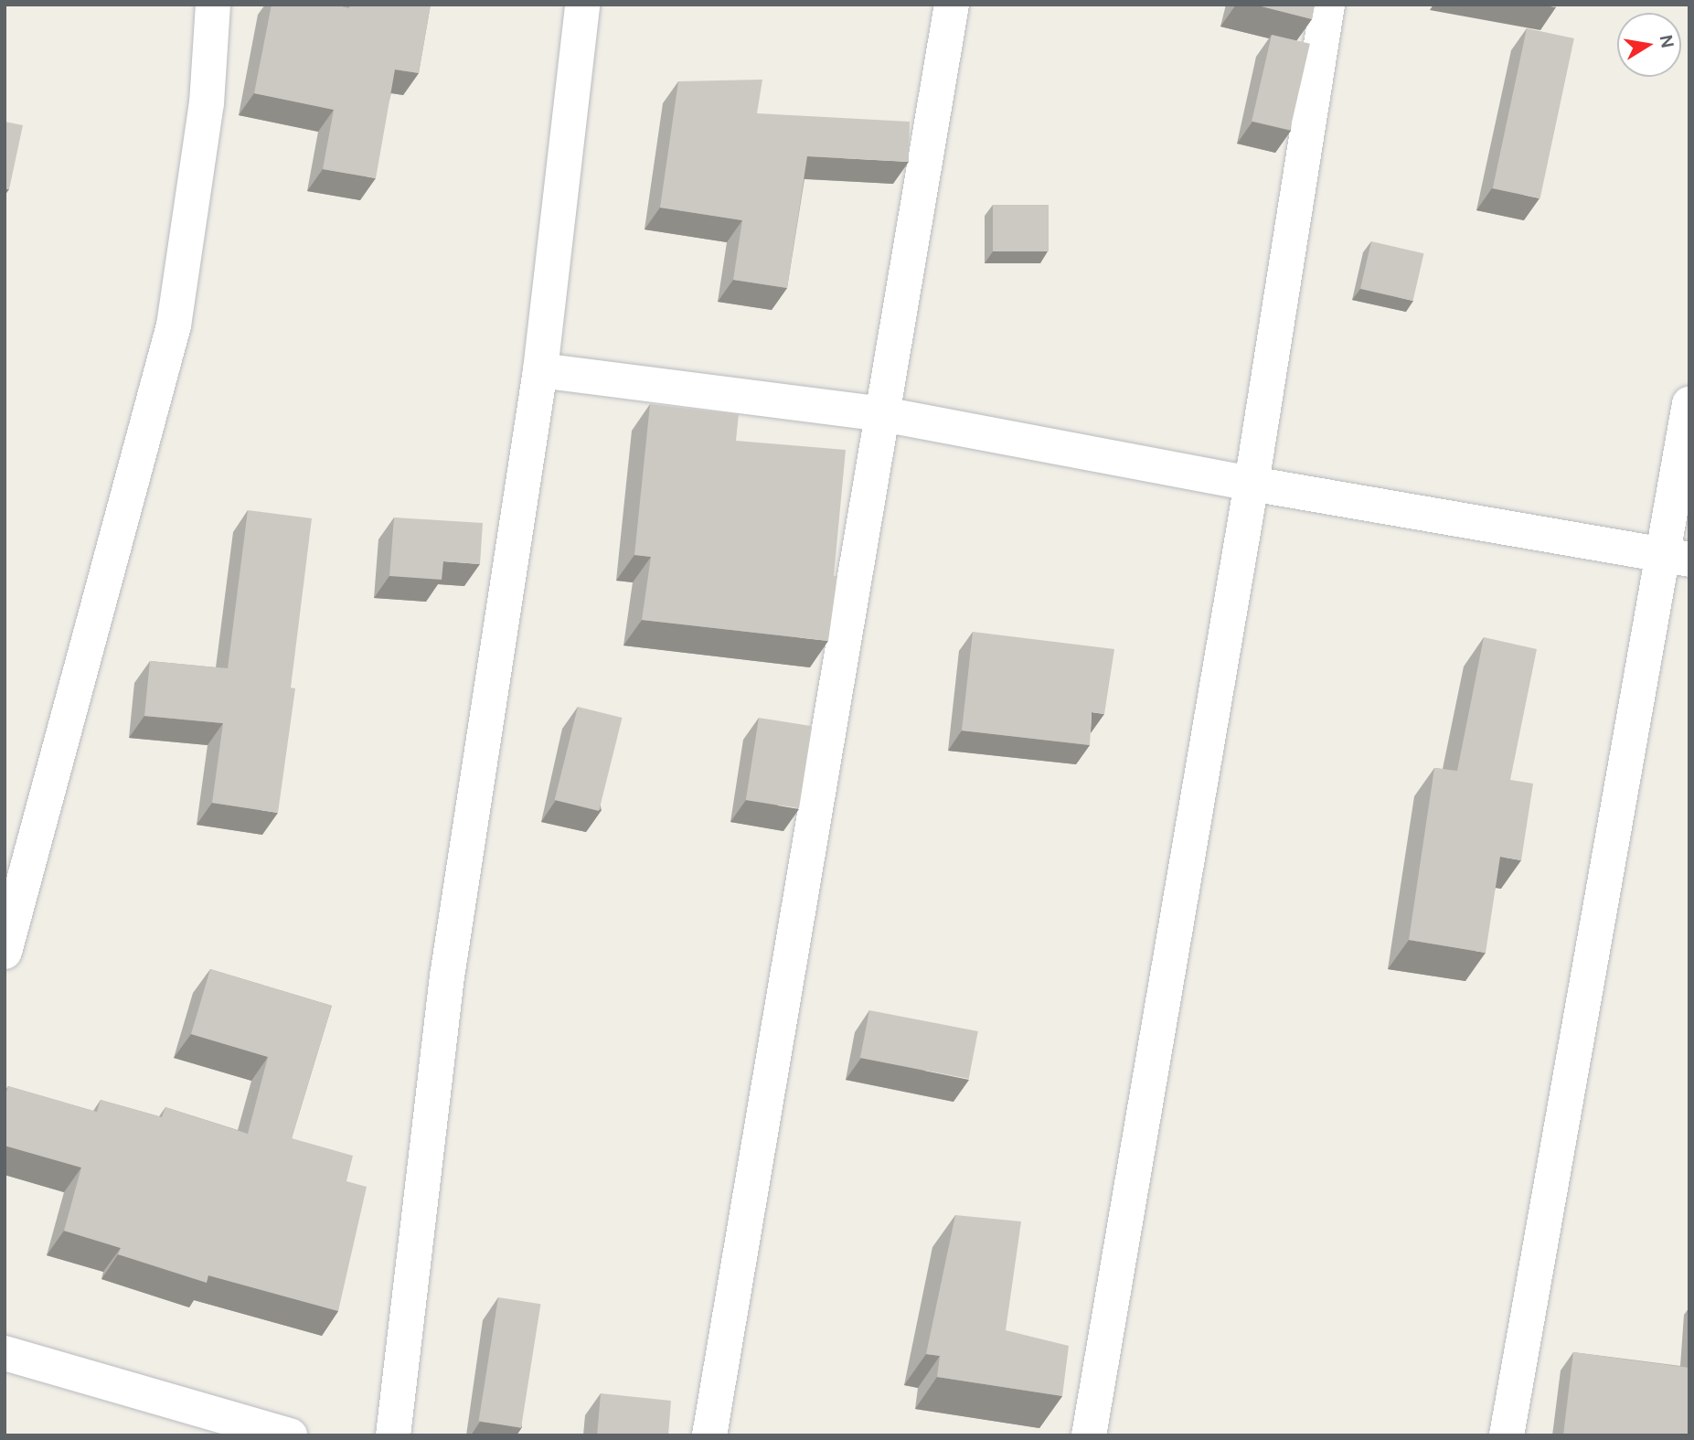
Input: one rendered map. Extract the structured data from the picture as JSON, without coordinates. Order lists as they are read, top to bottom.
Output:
{
  "north": "right"
}
